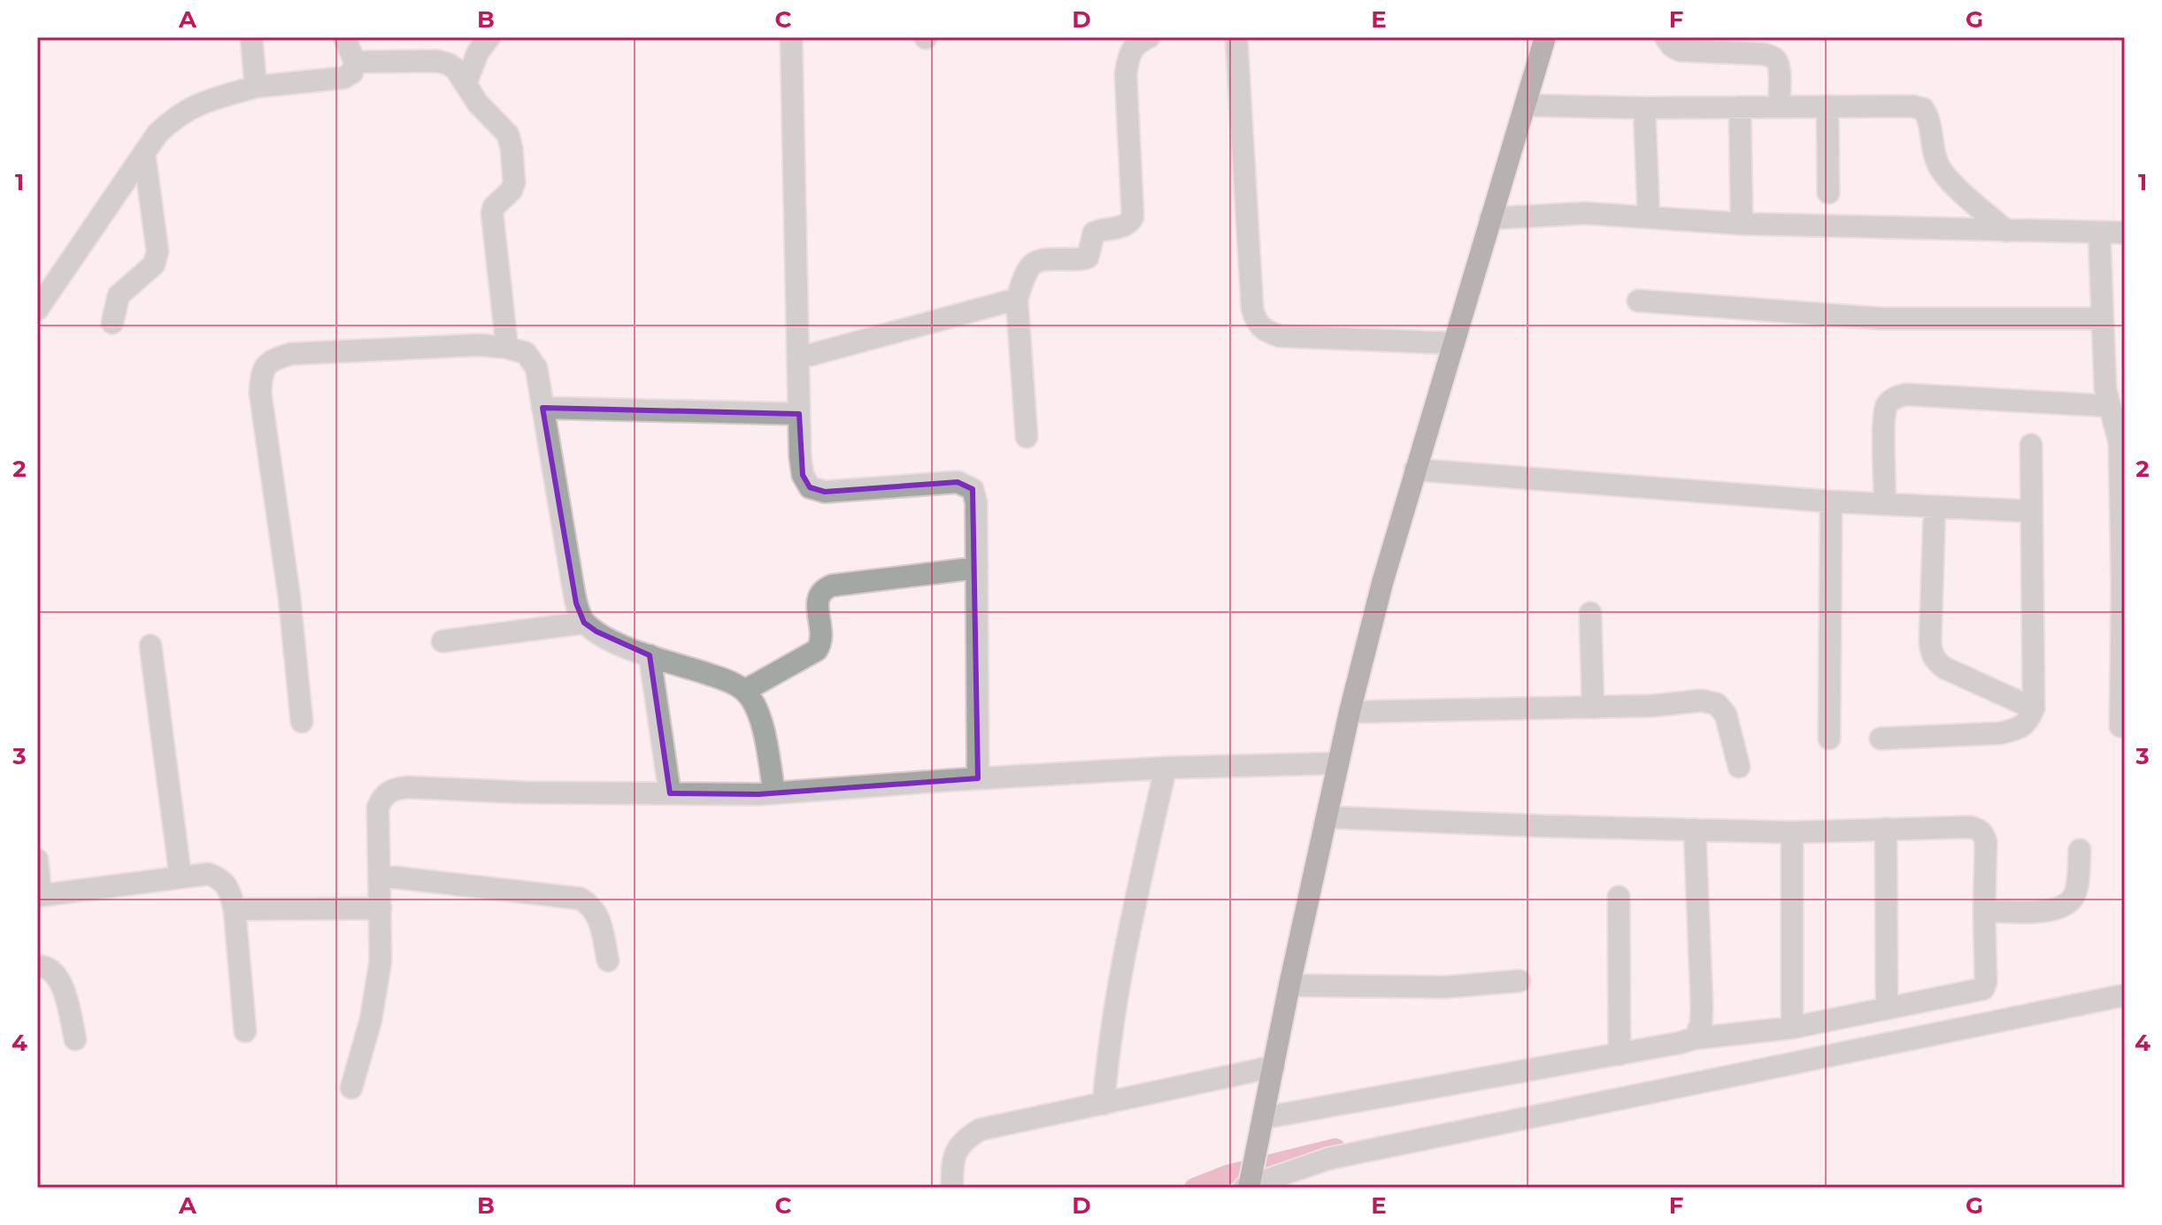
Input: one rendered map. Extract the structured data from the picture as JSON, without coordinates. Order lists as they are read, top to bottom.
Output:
{
  "grid": {
    "columns": [
      "A",
      "B",
      "C",
      "D",
      "E",
      "F",
      "G"
    ],
    "rows": [
      "1",
      "2",
      "3",
      "4"
    ]
  }
}
